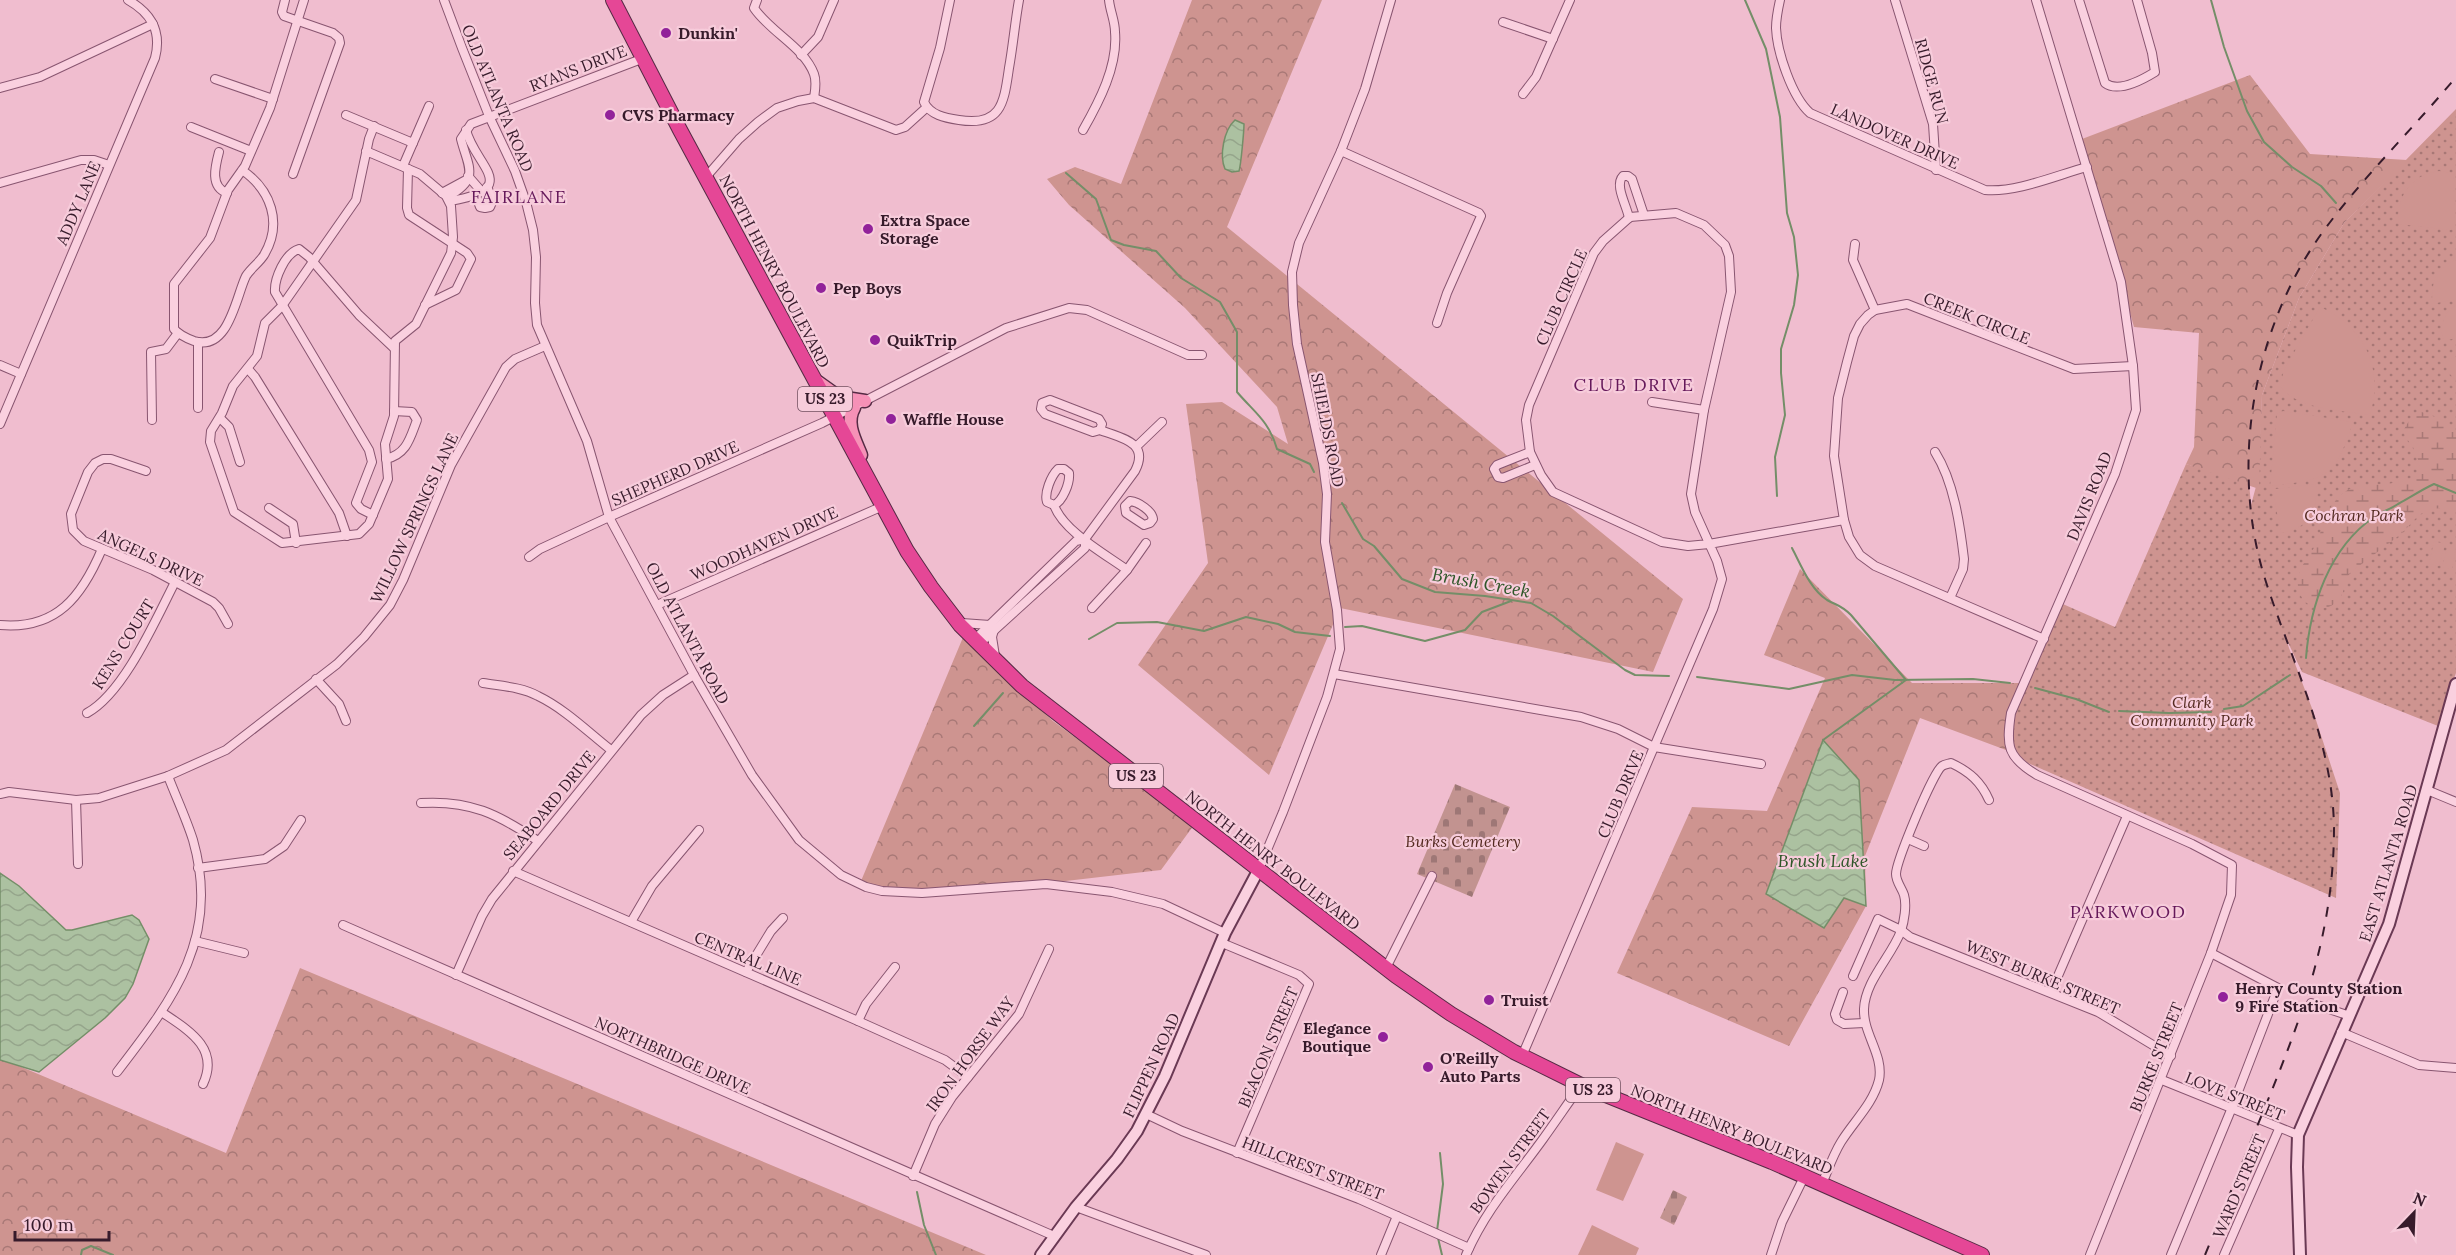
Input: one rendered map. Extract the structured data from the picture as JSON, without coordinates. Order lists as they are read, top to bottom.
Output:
{
  "streets": {
    "highway": ["NORTH HENRY BOULEVARD", "US 23"],
    "street": [
      "RYANS DRIVE",
      "RIDGE RUN",
      "OLD ATLANTA ROAD",
      "LANDOVER DRIVE",
      "ADDY LANE",
      "CLUB CIRCLE",
      "CREEK CIRCLE",
      "SHIELDS ROAD",
      "SHEPHERD DRIVE",
      "DAVIS ROAD",
      "WILLOW SPRINGS LANE",
      "WOODHAVEN DRIVE",
      "ANGELS DRIVE",
      "KENS COURT",
      "CLUB DRIVE",
      "SEABOARD DRIVE",
      "EAST ATLANTA ROAD",
      "CENTRAL LINE",
      "WEST BURKE STREET",
      "BEACON STREET",
      "IRON HORSE WAY",
      "NORTHBRIDGE DRIVE",
      "BURKE STREET",
      "FLIPPEN ROAD",
      "LOVE STREET",
      "BOWEN STREET",
      "HILLCREST STREET",
      "WARD STREET"
    ]
  },
  "crossings": [
    ["RYANS DRIVE", "OLD ATLANTA ROAD"],
    ["RYANS DRIVE", "NORTH HENRY BOULEVARD"],
    ["RIDGE RUN", "LANDOVER DRIVE"],
    ["OLD ATLANTA ROAD", "SHEPHERD DRIVE"],
    ["OLD ATLANTA ROAD", "WILLOW SPRINGS LANE"],
    ["OLD ATLANTA ROAD", "WOODHAVEN DRIVE"],
    ["OLD ATLANTA ROAD", "SEABOARD DRIVE"],
    ["OLD ATLANTA ROAD", "BEACON STREET"],
    ["OLD ATLANTA ROAD", "FLIPPEN ROAD"],
    ["LANDOVER DRIVE", "DAVIS ROAD"],
    ["NORTH HENRY BOULEVARD", "SHIELDS ROAD"],
    ["NORTH HENRY BOULEVARD", "SHEPHERD DRIVE"],
    ["NORTH HENRY BOULEVARD", "WOODHAVEN DRIVE"],
    ["NORTH HENRY BOULEVARD", "CLUB DRIVE"],
    ["NORTH HENRY BOULEVARD", "FLIPPEN ROAD"],
    ["NORTH HENRY BOULEVARD", "BOWEN STREET"],
    ["CREEK CIRCLE", "DAVIS ROAD"],
    ["SHIELDS ROAD", "CLUB DRIVE"],
    ["SHIELDS ROAD", "FLIPPEN ROAD"],
    ["DAVIS ROAD", "BURKE STREET"],
    ["ANGELS DRIVE", "KENS COURT"],
    ["SEABOARD DRIVE", "CENTRAL LINE"],
    ["SEABOARD DRIVE", "NORTHBRIDGE DRIVE"],
    ["EAST ATLANTA ROAD", "LOVE STREET"],
    ["CENTRAL LINE", "IRON HORSE WAY"],
    ["WEST BURKE STREET", "BURKE STREET"],
    ["BEACON STREET", "HILLCREST STREET"],
    ["IRON HORSE WAY", "NORTHBRIDGE DRIVE"],
    ["NORTHBRIDGE DRIVE", "FLIPPEN ROAD"],
    ["BURKE STREET", "LOVE STREET"],
    ["FLIPPEN ROAD", "HILLCREST STREET"],
    ["LOVE STREET", "WARD STREET"],
    ["BOWEN STREET", "HILLCREST STREET"]
  ],
  "districts": ["FAIRLANE", "CLUB DRIVE", "PARKWOOD"],
  "water": ["Brush Creek", "Brush Lake"],
  "parks": ["Cochran Park", "Clark Community Park", "Burks Cemetery"],
  "places": [
    "Dunkin'",
    "CVS Pharmacy",
    "Extra Space Storage",
    "Pep Boys",
    "QuikTrip",
    "Waffle House",
    "Henry County Station 9 Fire Station",
    "Truist",
    "Elegance Boutique",
    "O'Reilly Auto Parts"
  ],
  "scale_bar": "100 m",
  "north": "top right"
}
